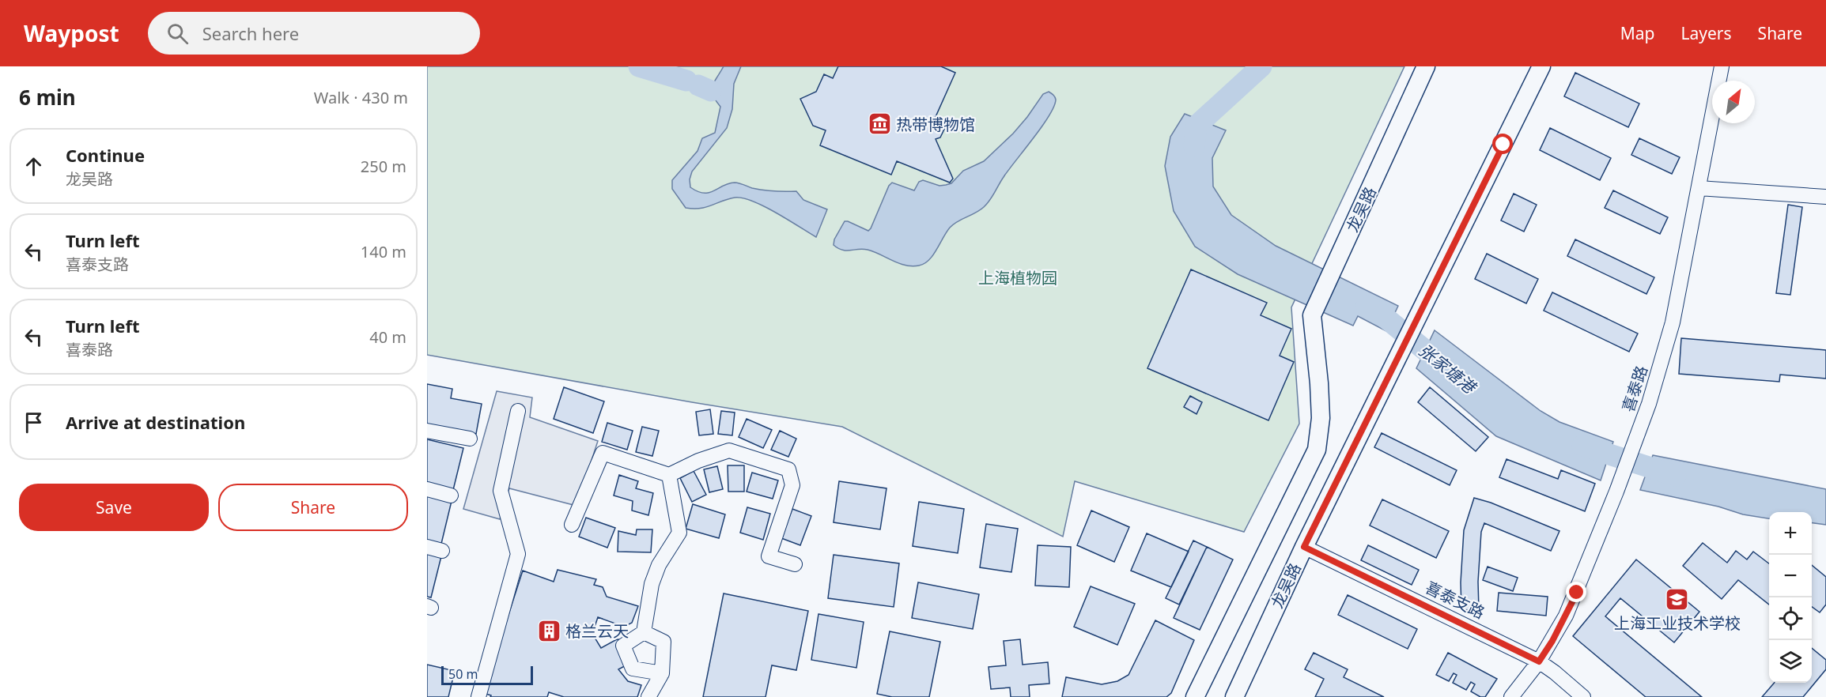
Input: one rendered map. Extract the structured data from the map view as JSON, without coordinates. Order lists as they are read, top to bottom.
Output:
{
  "streets": {
    "main road": ["龙吴路"],
    "street": ["喜泰路", "喜泰支路"]
  },
  "crossings": [
    ["龙吴路", "喜泰支路"],
    ["喜泰路", "喜泰支路"]
  ],
  "water": ["张家塘港"],
  "parks": ["上海植物园"],
  "places": {
    "museum": ["热带博物馆"],
    "school or university": ["上海工业技术学校"],
    "building": ["格兰云天"]
  },
  "scale_bar": "50 m",
  "north": "top right",
  "page": {
    "header": "Waypost",
    "search": "Search here",
    "nav": ["Map", "Layers", "Share"],
    "heading": ["6 min", "Walk · 430 m"],
    "list": [
      ["Continue", "龙吴路", "250 m"],
      ["Turn left", "喜泰支路", "140 m"],
      ["Turn left", "喜泰路", "40 m"],
      "Arrive at destination"
    ],
    "buttons": ["Save", "Share"],
    "map_buttons": ["+", "−"],
    "scale": "50 m"
  }
}
